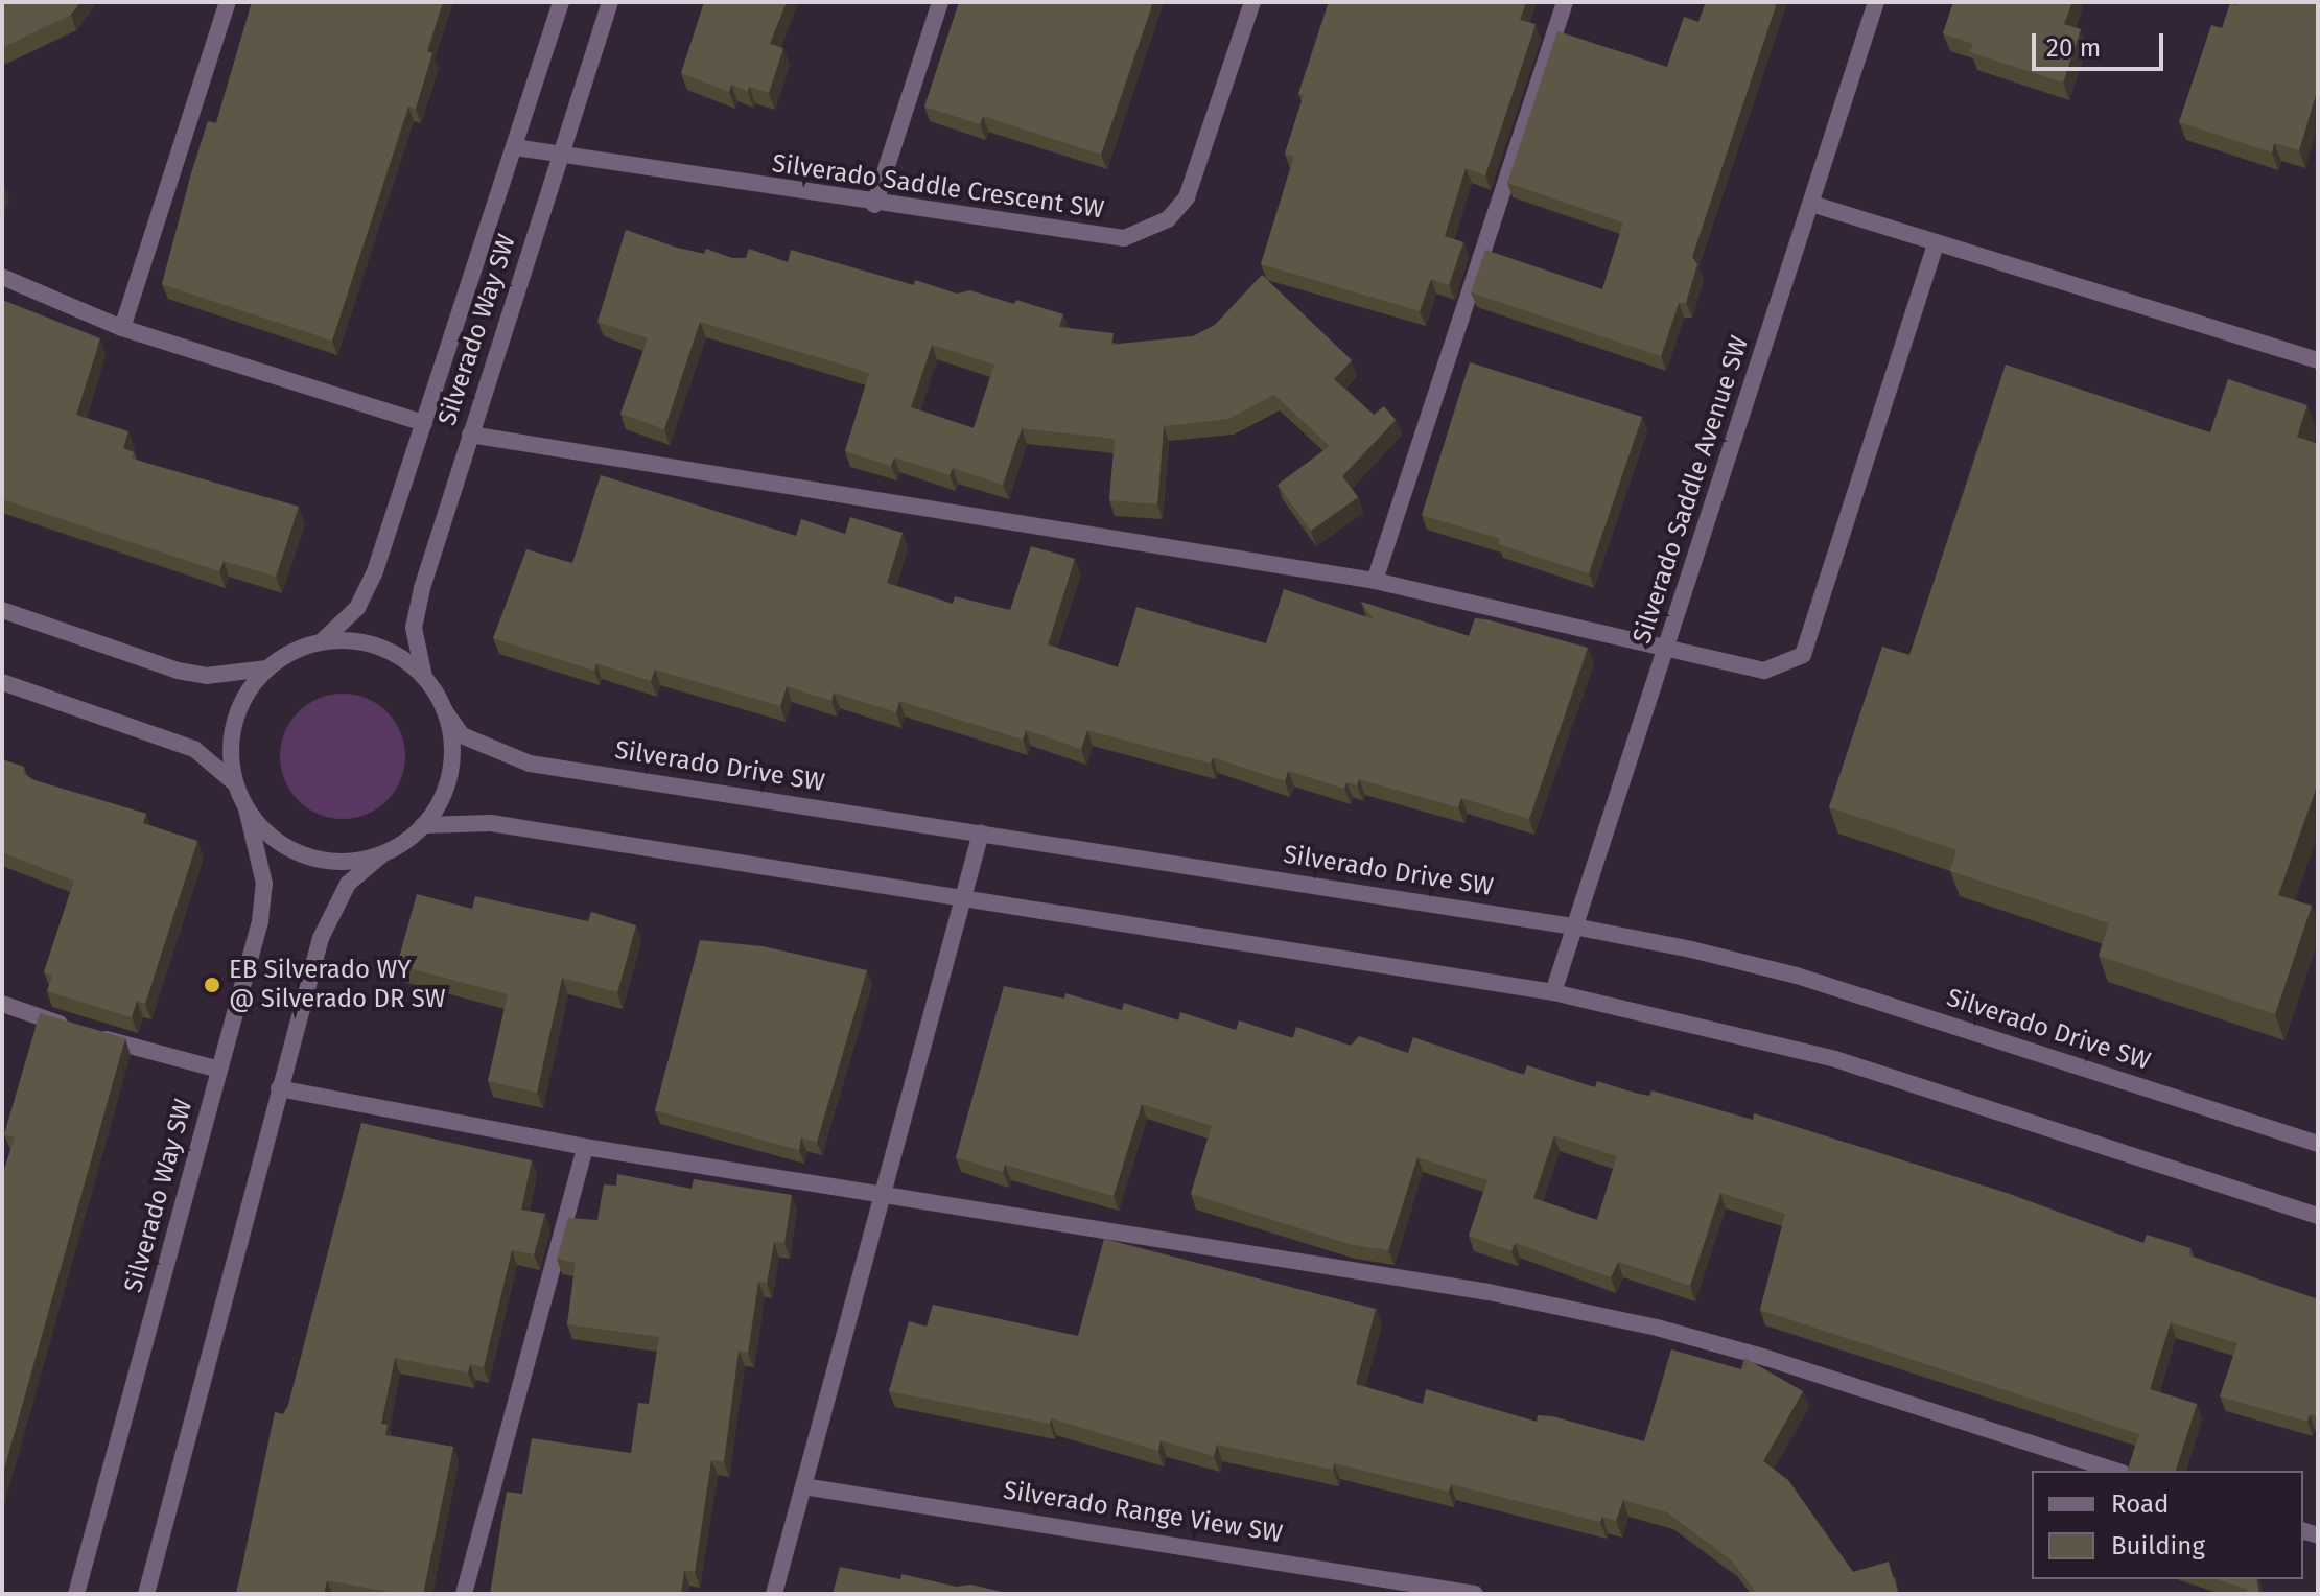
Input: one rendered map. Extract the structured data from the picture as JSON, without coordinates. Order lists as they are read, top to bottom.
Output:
{
  "streets": {
    "street": [
      "Silverado Saddle Crescent SW",
      "Silverado Way SW",
      "Silverado Saddle Avenue SW",
      "Silverado Drive SW",
      "Silverado Range View SW"
    ]
  },
  "crossings": [
    ["Silverado Saddle Crescent SW", "Silverado Way SW"],
    ["Silverado Way SW", "Silverado Drive SW"],
    ["Silverado Saddle Avenue SW", "Silverado Drive SW"]
  ],
  "places": ["EB Silverado WY @ Silverado DR SW"],
  "legend": ["Road", "Building"],
  "scale_bar": "20 m"
}
